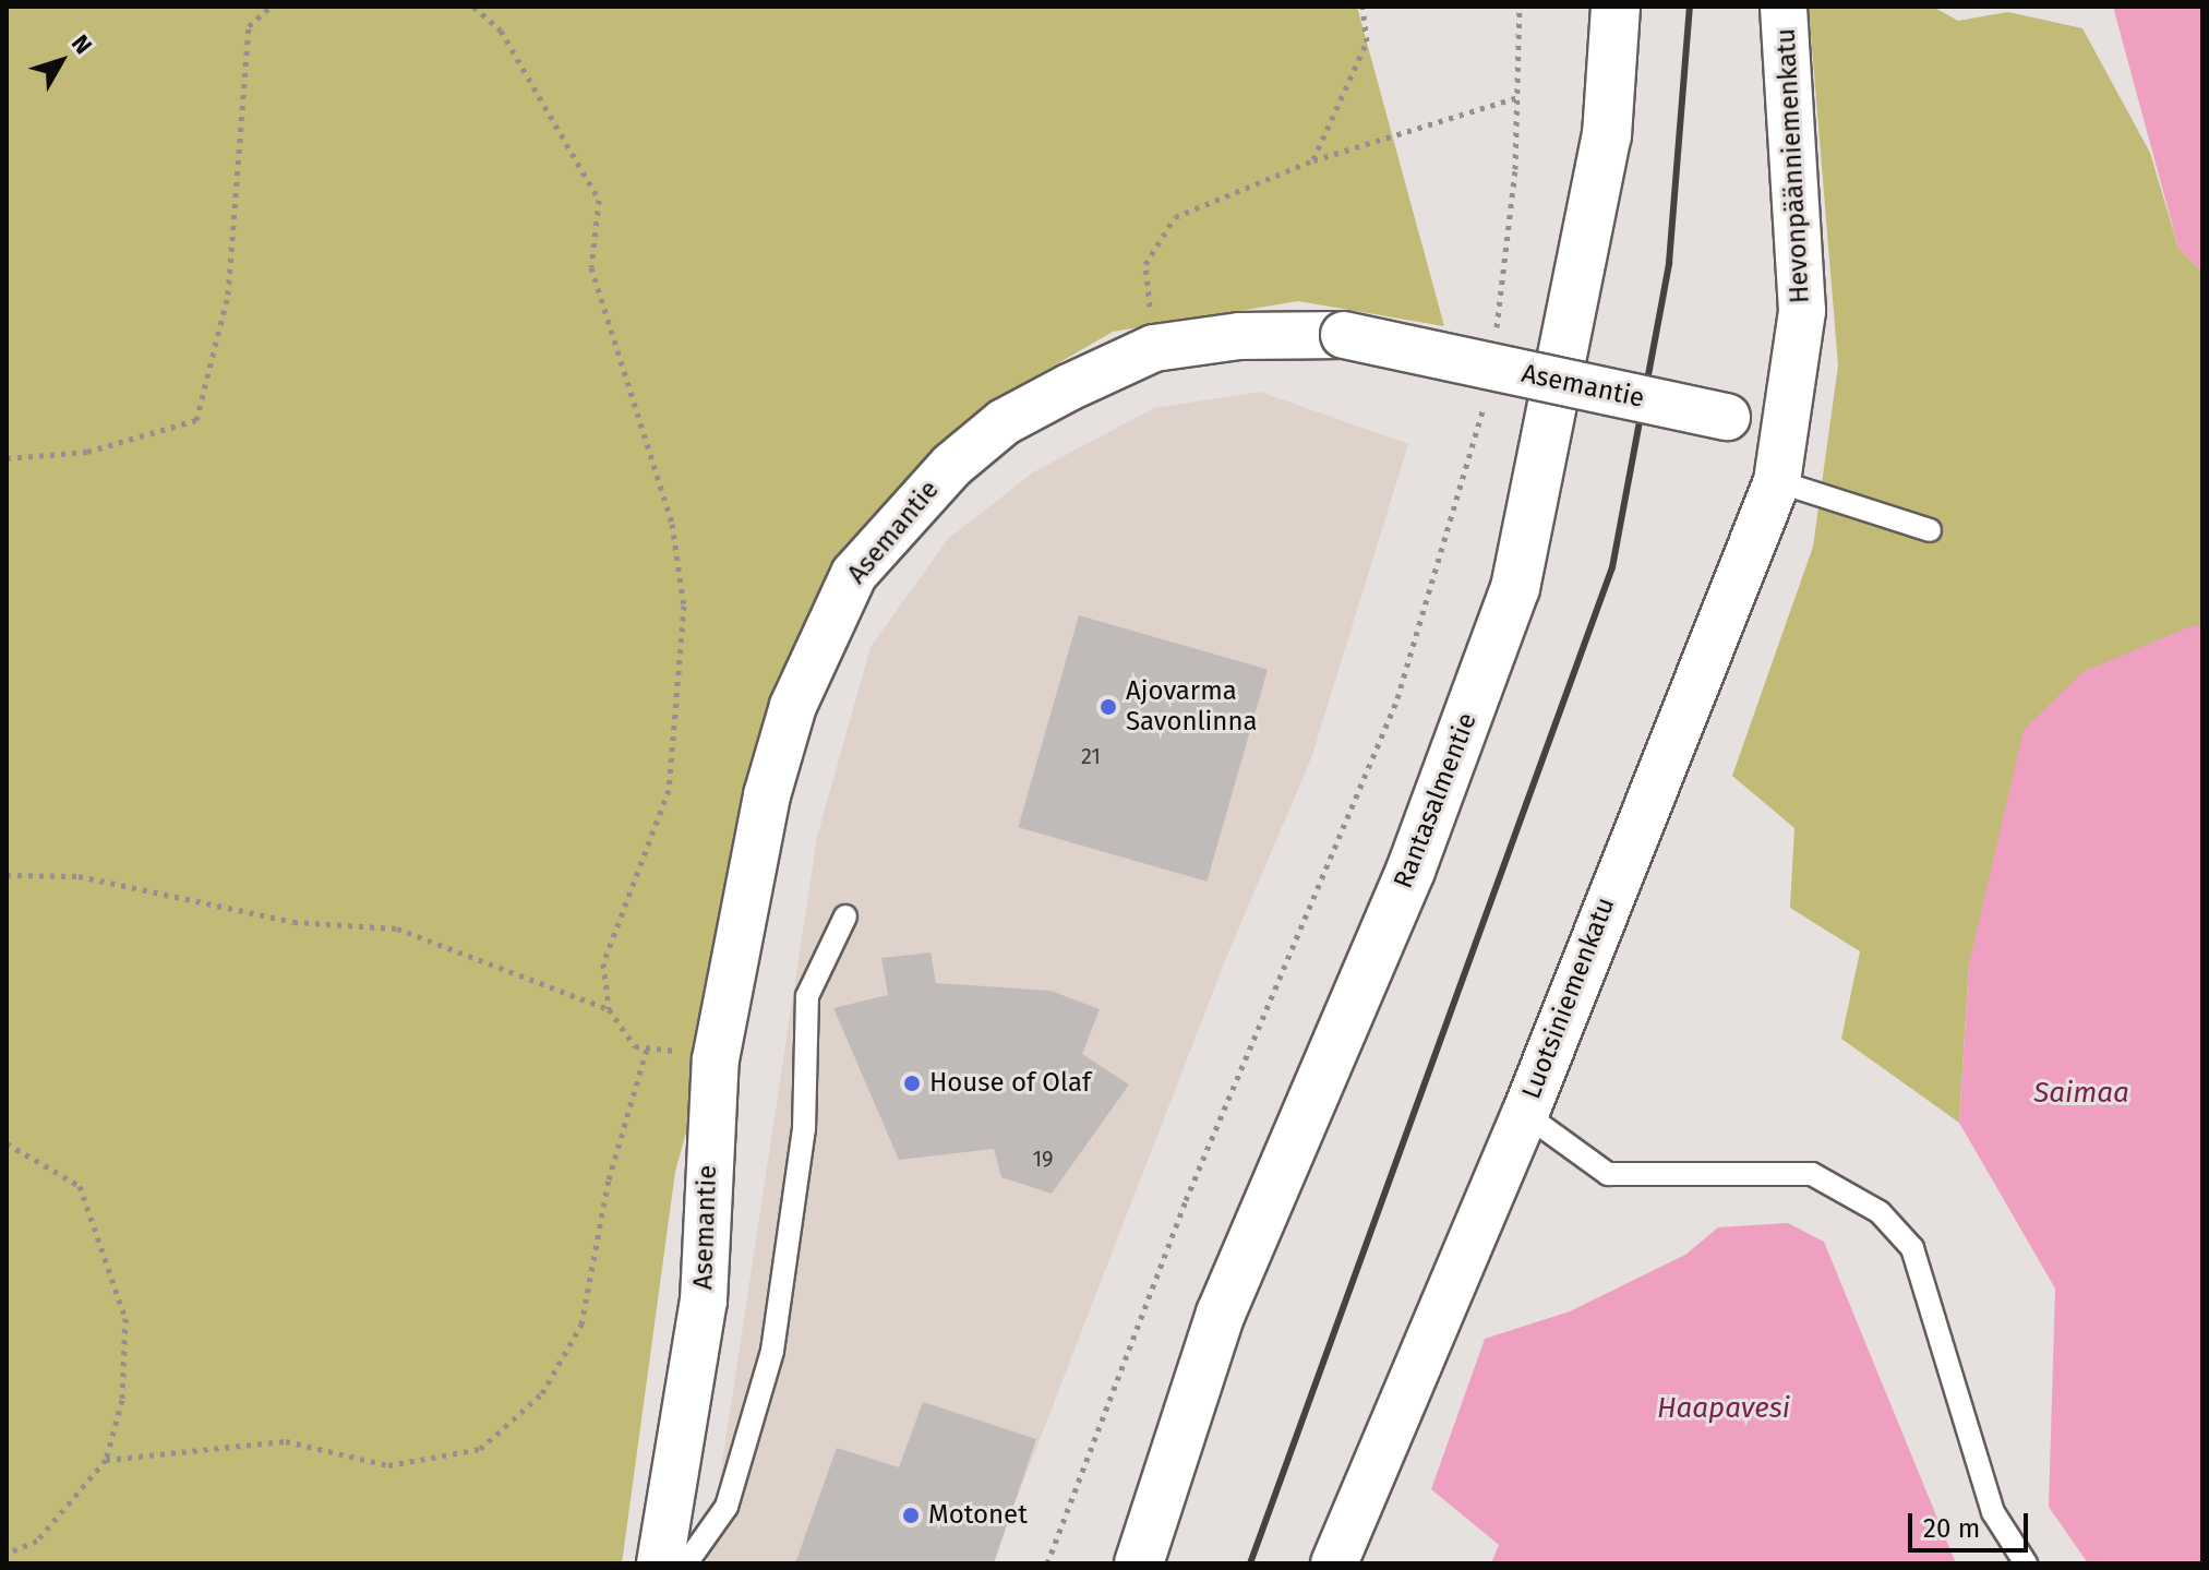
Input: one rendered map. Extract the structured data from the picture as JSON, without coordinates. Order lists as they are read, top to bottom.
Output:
{
  "streets": {
    "highway": ["Rantasalmentie"],
    "street": ["Hevonpäänniemenkatu", "Asemantie", "Luotsiniemenkatu"]
  },
  "crossings": [
    ["Hevonpäänniemenkatu", "Asemantie"],
    ["Hevonpäänniemenkatu", "Luotsiniemenkatu"],
    ["Asemantie", "Luotsiniemenkatu"]
  ],
  "water": ["Saimaa", "Haapavesi"],
  "places": ["Ajovarma Savonlinna", "House of Olaf", "Motonet"],
  "house_numbers": ["21", "19"],
  "scale_bar": "20 m",
  "north": "top right"
}
